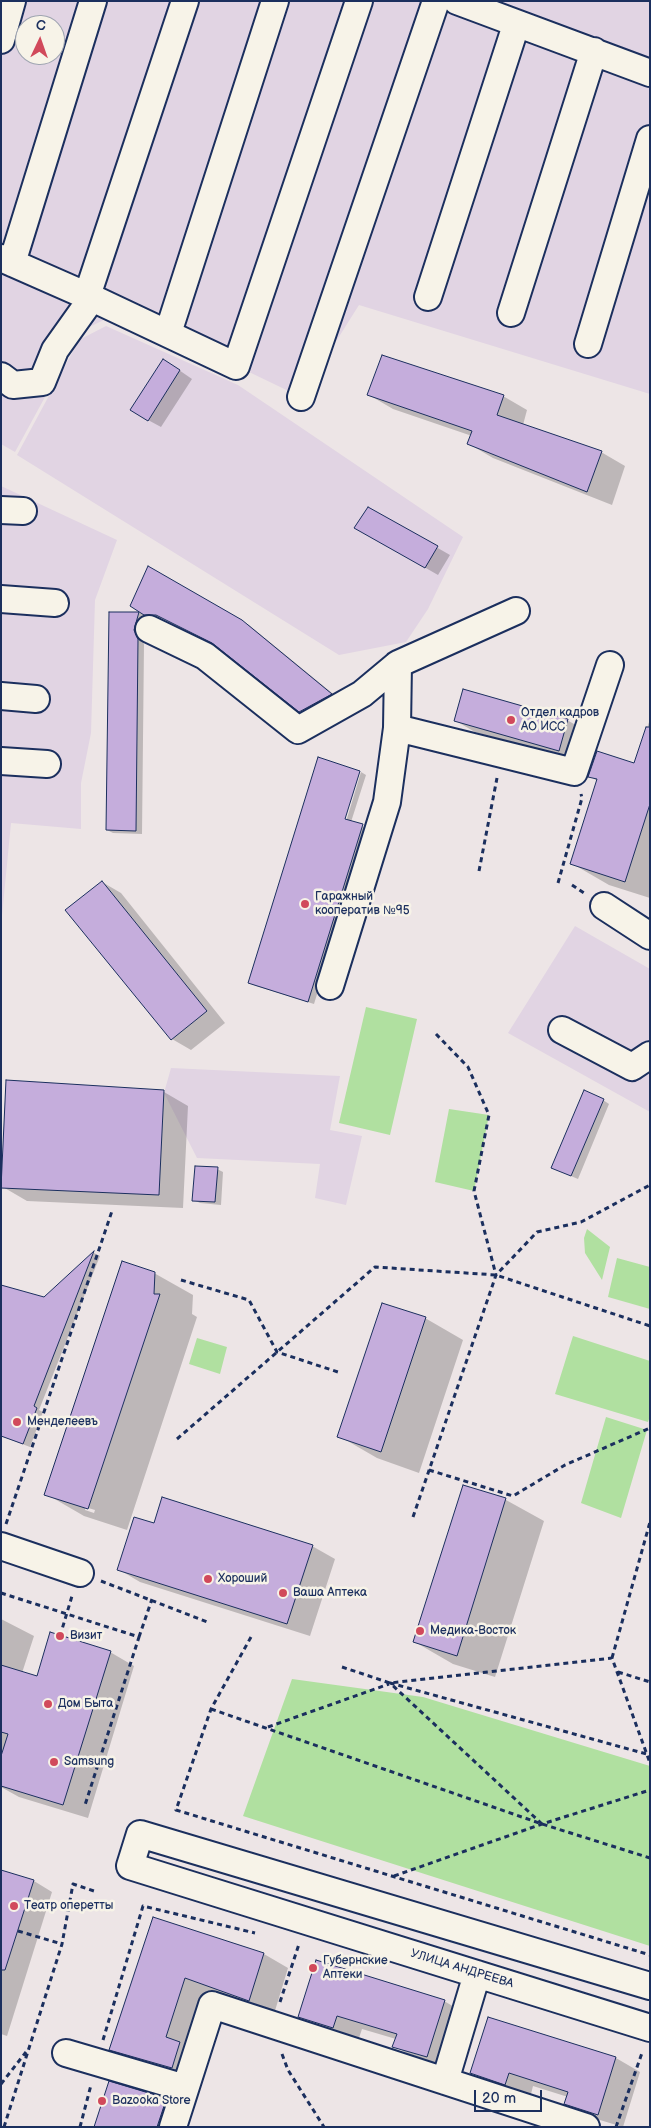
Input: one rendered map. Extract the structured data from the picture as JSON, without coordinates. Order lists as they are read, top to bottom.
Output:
{
  "streets": {
    "street": ["УЛИЦА АНДРЕЕВА"]
  },
  "places": [
    "Отдел кадров АО ИСС",
    "Гаражный кооператив №95",
    "Менделеевъ",
    "Хороший",
    "Ваша Аптека",
    "Медика-Восток",
    "Визит",
    "Дом Быта",
    "Samsung",
    "Театр оперетты",
    "Губернские Аптеки",
    "Bazooka Store"
  ],
  "scale_bar": "20 m",
  "north": "top"
}
